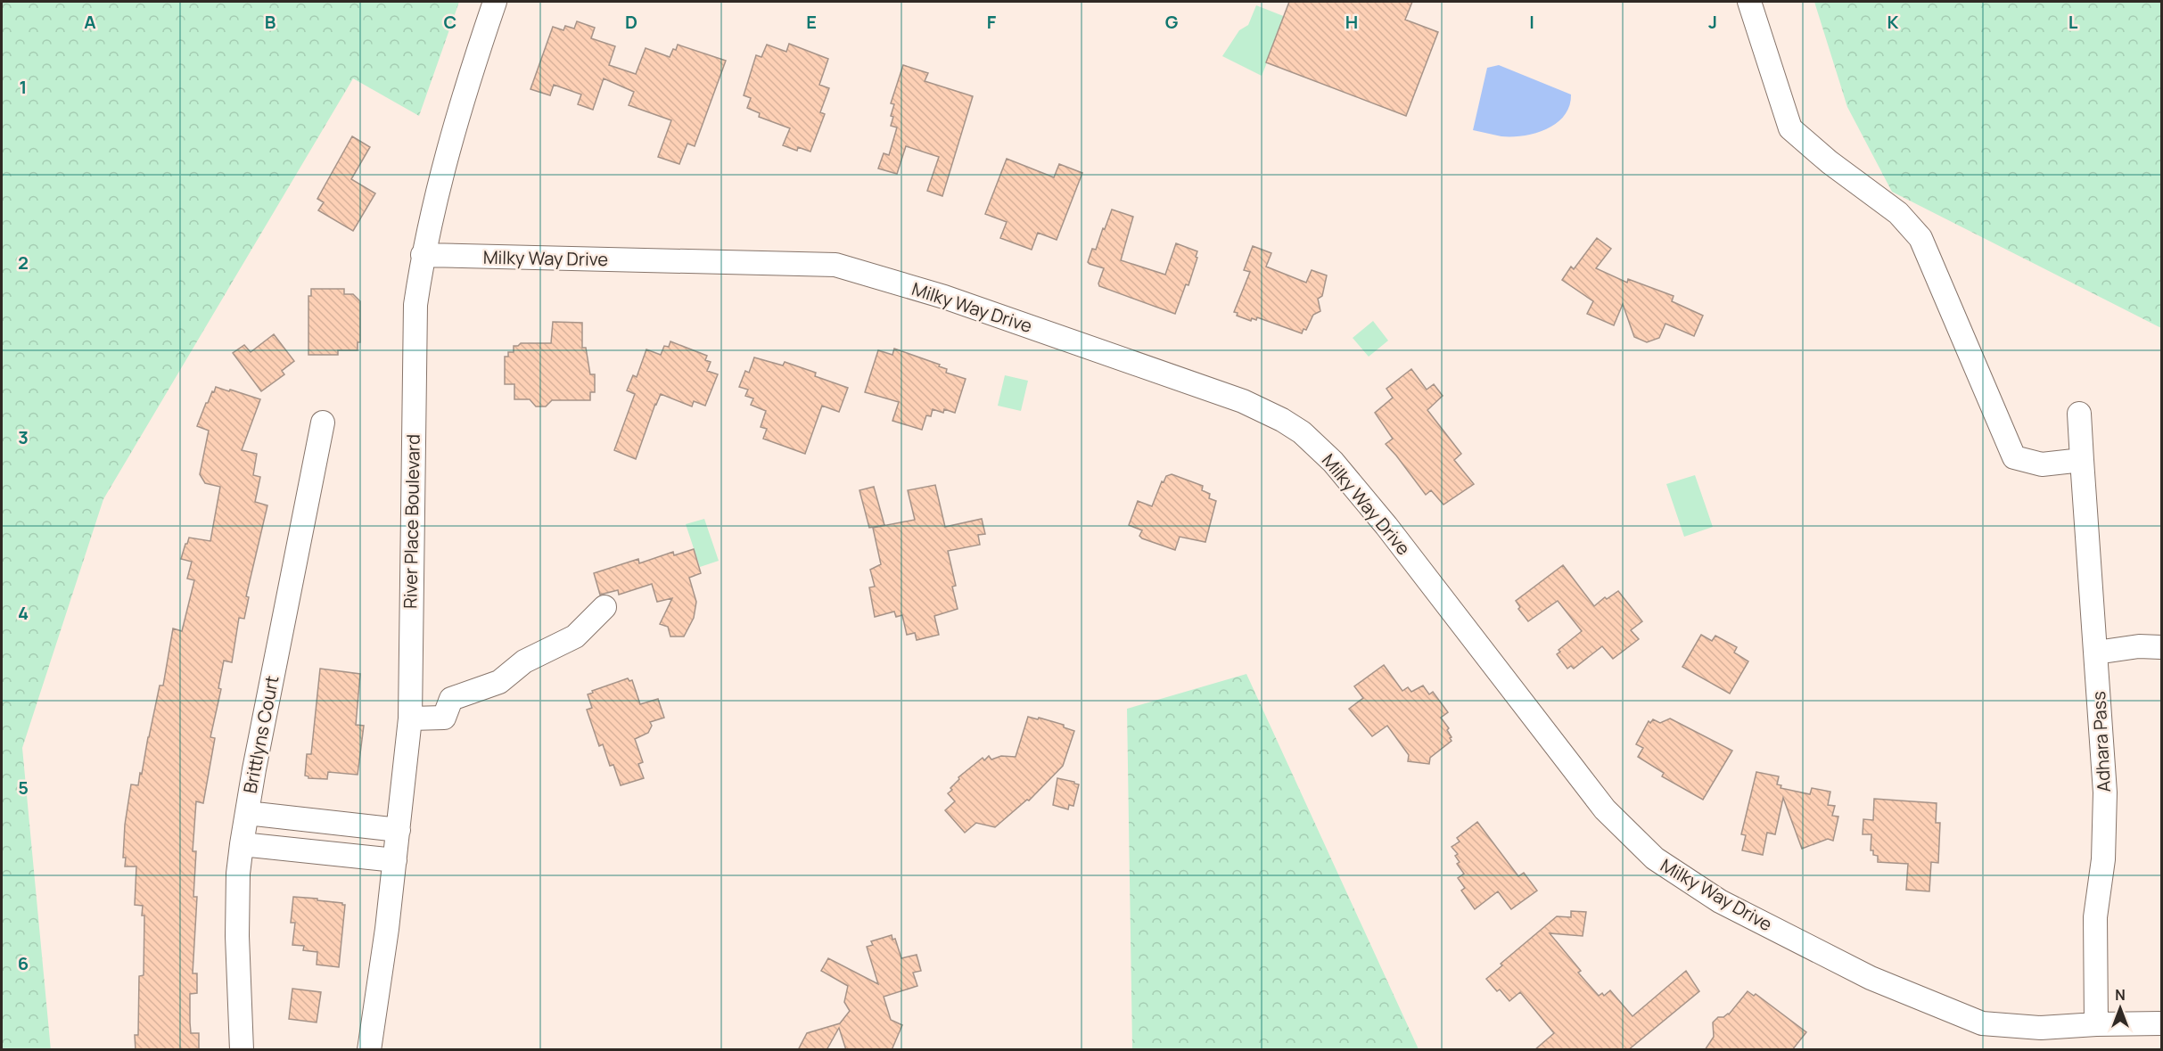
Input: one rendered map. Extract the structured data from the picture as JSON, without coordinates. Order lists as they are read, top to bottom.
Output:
{
  "streets": {
    "street": [
      "Milky Way Drive",
      "River Place Boulevard",
      "Brittlyns Court",
      "Adhara Pass"
    ]
  },
  "crossings": [
    ["Milky Way Drive", "River Place Boulevard"],
    ["Milky Way Drive", "Adhara Pass"]
  ],
  "north": "top",
  "grid": {
    "columns": [
      "A",
      "B",
      "C",
      "D",
      "E",
      "F",
      "G",
      "H",
      "I",
      "J",
      "K",
      "L"
    ],
    "rows": [
      "1",
      "2",
      "3",
      "4",
      "5",
      "6"
    ]
  }
}
